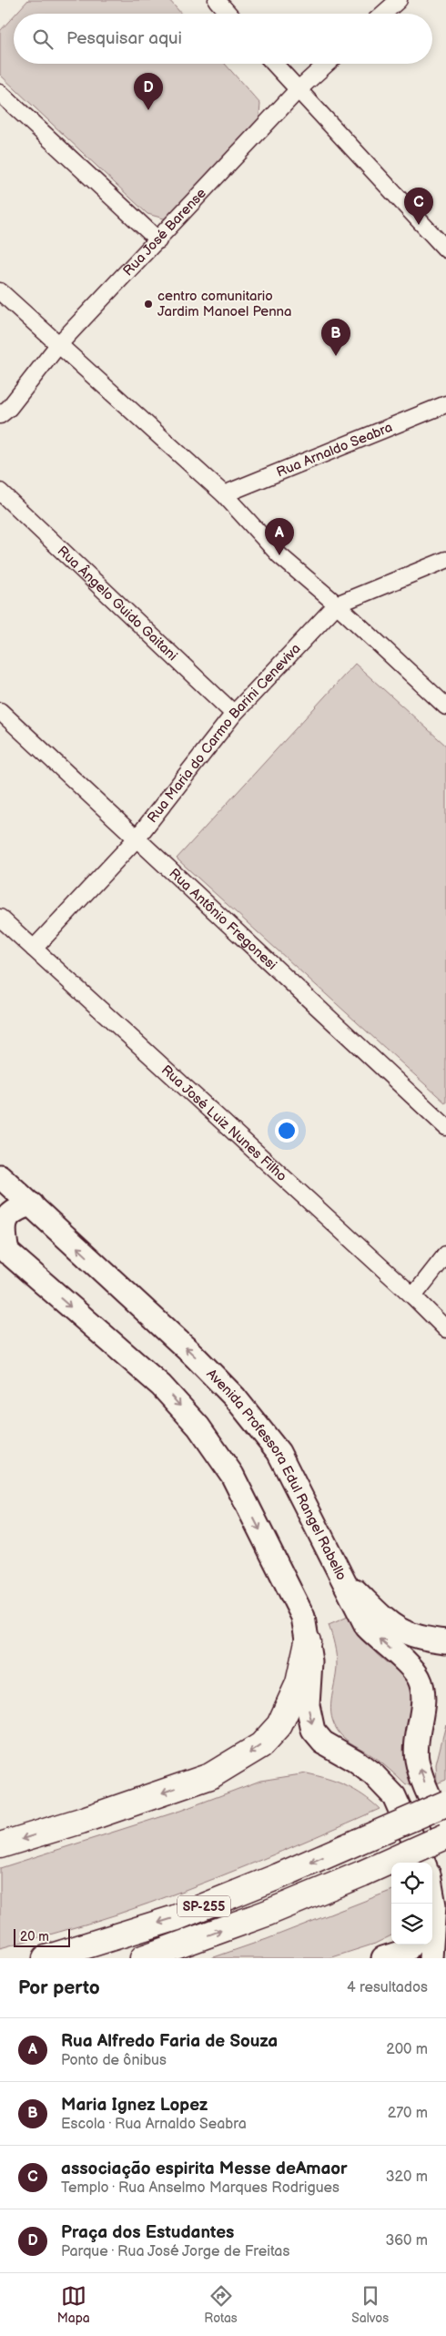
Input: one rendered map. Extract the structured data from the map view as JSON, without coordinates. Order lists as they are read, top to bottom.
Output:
{
  "streets": {
    "highway": ["SP-255"],
    "main road": ["Avenida Professora Edul Rangel Rabello"],
    "street": [
      "Rua José Barense",
      "Rua Arnaldo Seabra",
      "Rua Ângelo Guido Gaitani",
      "Rua Maria do Carmo Barini Ceneviva",
      "Rua Antônio Fregonesi",
      "Rua José Luiz Nunes Filho"
    ]
  },
  "crossings": [
    ["Rua Ângelo Guido Gaitani", "Rua Maria do Carmo Barini Ceneviva"],
    ["Rua Maria do Carmo Barini Ceneviva", "Rua Antônio Fregonesi"],
    ["Rua Maria do Carmo Barini Ceneviva", "Rua José Luiz Nunes Filho"]
  ],
  "places": ["centro comunitario Jardim Manoel Penna"],
  "scale_bar": "20 m",
  "page": {
    "search": "Pesquisar aqui",
    "pins": [
      "D",
      "C",
      "B",
      "A"
    ],
    "scale": "20 m",
    "heading": ["Por perto", "4 resultados"],
    "list": [
      {
        "mark": "A",
        "name": "Rua Alfredo Faria de Souza",
        "note": "Ponto de ônibus",
        "value": "200 m"
      },
      {
        "mark": "B",
        "name": "Maria Ignez Lopez",
        "note": "Escola · Rua Arnaldo Seabra",
        "value": "270 m"
      },
      {
        "mark": "C",
        "name": "associação espirita Messe deAmaor",
        "note": "Templo · Rua Anselmo Marques Rodrigues",
        "value": "320 m"
      },
      {
        "mark": "D",
        "name": "Praça dos Estudantes",
        "note": "Parque · Rua José Jorge de Freitas",
        "value": "360 m"
      }
    ],
    "nav": ["Mapa", "Rotas", "Salvos"]
  }
}
